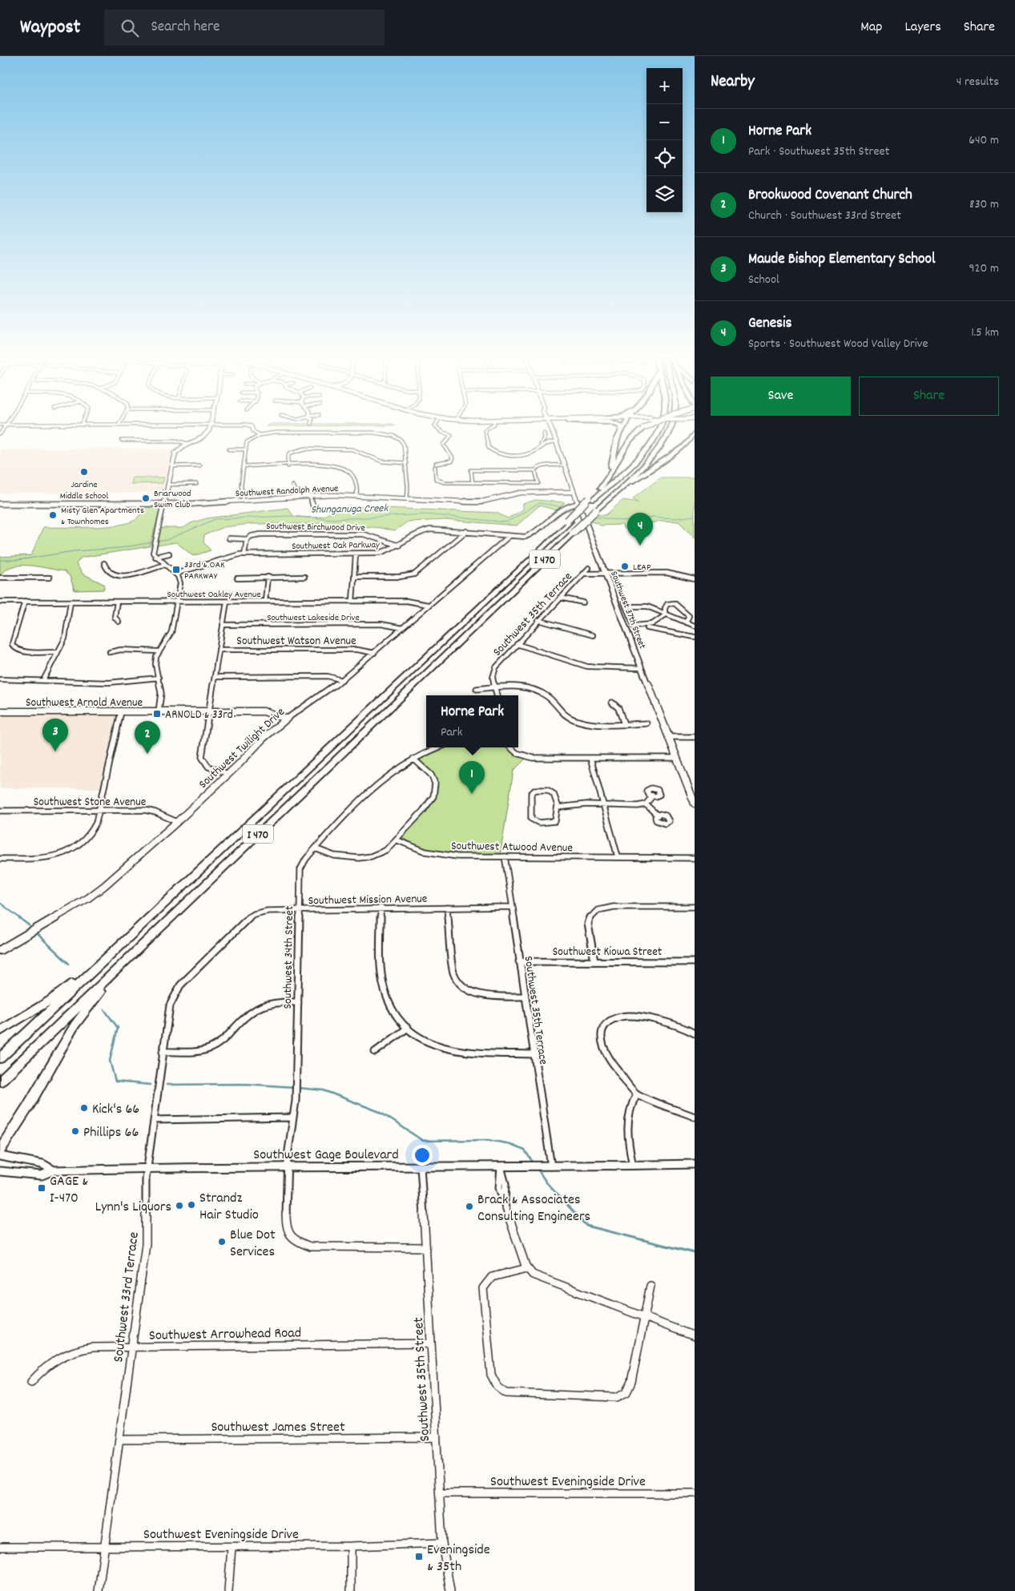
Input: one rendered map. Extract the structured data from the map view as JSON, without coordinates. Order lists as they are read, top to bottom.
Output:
{
  "streets": {
    "highway": ["I 470"],
    "main road": [
      "Southwest Randolph Avenue",
      "Southwest 37th Street",
      "Southwest Arnold Avenue",
      "Southwest Twilight Drive",
      "Southwest Gage Boulevard"
    ],
    "street": [
      "Southwest Birchwood Drive",
      "Southwest Oak Parkway",
      "Southwest Oakley Avenue",
      "Southwest 35th Terrace",
      "Southwest Lakeside Drive",
      "Southwest Watson Avenue",
      "Southwest Stone Avenue",
      "Southwest Atwood Avenue",
      "Southwest Mission Avenue",
      "Southwest Kiowa Street",
      "Southwest 34th Street",
      "Southwest 33rd Terrace",
      "Southwest Arrowhead Road",
      "Southwest 35th Street",
      "Southwest James Street",
      "Southwest Eveningside Drive"
    ]
  },
  "crossings": [
    ["Southwest Randolph Avenue", "Southwest 37th Street"],
    ["Southwest Birchwood Drive", "Southwest Oak Parkway"],
    ["Southwest Oak Parkway", "Southwest 37th Street"],
    ["Southwest Oak Parkway", "Southwest Twilight Drive"],
    ["Southwest Oakley Avenue", "Southwest Twilight Drive"],
    ["Southwest 35th Terrace", "Southwest Atwood Avenue"],
    ["Southwest 35th Terrace", "Southwest Mission Avenue"],
    ["Southwest 35th Terrace", "Southwest Kiowa Street"],
    ["Southwest 35th Terrace", "Southwest Gage Boulevard"],
    ["Southwest Lakeside Drive", "Southwest Twilight Drive"],
    ["Southwest Watson Avenue", "Southwest Twilight Drive"],
    ["Southwest Arnold Avenue", "Southwest Twilight Drive"],
    ["Southwest Twilight Drive", "Southwest Stone Avenue"],
    ["Southwest Mission Avenue", "Southwest 34th Street"],
    ["Southwest Mission Avenue", "Southwest 33rd Terrace"],
    ["Southwest 34th Street", "Southwest Gage Boulevard"],
    ["Southwest 34th Street", "Southwest 35th Street"],
    ["Southwest Gage Boulevard", "Southwest 33rd Terrace"],
    ["Southwest Gage Boulevard", "Southwest 35th Street"],
    ["Southwest 33rd Terrace", "Southwest Arrowhead Road"],
    ["Southwest 33rd Terrace", "Southwest James Street"],
    ["Southwest 33rd Terrace", "Southwest Eveningside Drive"],
    ["Southwest Arrowhead Road", "Southwest 35th Street"],
    ["Southwest 35th Street", "Southwest James Street"],
    ["Southwest 35th Street", "Southwest Eveningside Drive"]
  ],
  "water": ["Shunganuga Creek"],
  "places": {
    "other": [
      "Jardine Middle School",
      "Briarwood Swim Club",
      "Misty Glen Apartments & Townhomes",
      "LEAP",
      "Kick's 66",
      "Phillips 66",
      "Strandz Hair Studio",
      "Lynn's Liquors",
      "Brack & Associates Consulting Engineers",
      "Blue Dot Services"
    ],
    "transit": [
      "33rd & OAK PARKWAY",
      "ARNOLD & 33rd",
      "GAGE & I-470",
      "Eveningside & 35th"
    ]
  },
  "page": {
    "header": "Waypost",
    "search": "Search here",
    "nav": ["Map", "Layers", "Share"],
    "heading": ["Nearby", "4 results"],
    "map_buttons": ["+", "−"],
    "list": [
      {
        "mark": "1",
        "name": "Horne Park",
        "note": "Park · Southwest 35th Street",
        "value": "640 m"
      },
      {
        "mark": "2",
        "name": "Brookwood Covenant Church",
        "note": "Church · Southwest 33rd Street",
        "value": "830 m"
      },
      {
        "mark": "3",
        "name": "Maude Bishop Elementary School",
        "note": "School",
        "value": "920 m"
      },
      {
        "mark": "4",
        "name": "Genesis",
        "note": "Sports · Southwest Wood Valley Drive",
        "value": "1.5 km"
      }
    ],
    "buttons": ["Save", "Share"],
    "pins": [
      "4",
      "3",
      "2",
      "1"
    ],
    "popup": ["Horne Park", "Park"]
  }
}
